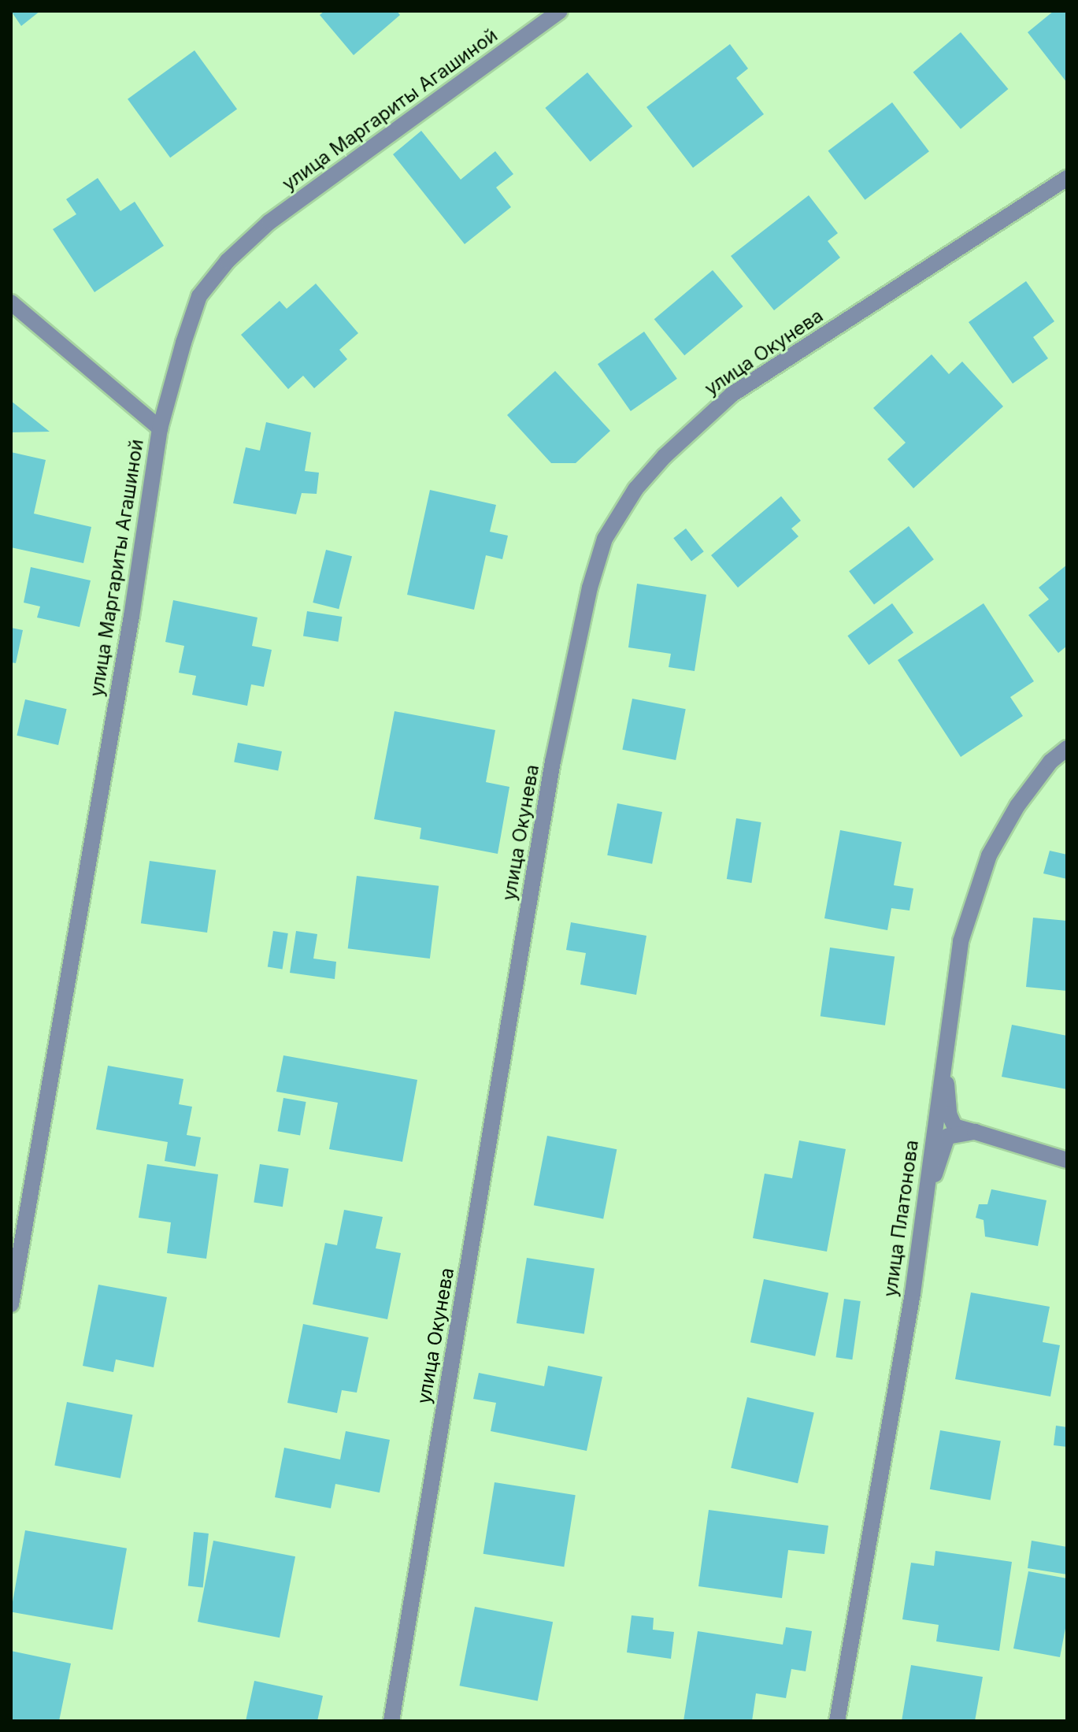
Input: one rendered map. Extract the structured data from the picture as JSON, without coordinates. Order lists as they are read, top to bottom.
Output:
{
  "streets": {
    "street": ["улица Маргариты Агашиной", "улица Окунева", "улица Платонова"]
  }
}
